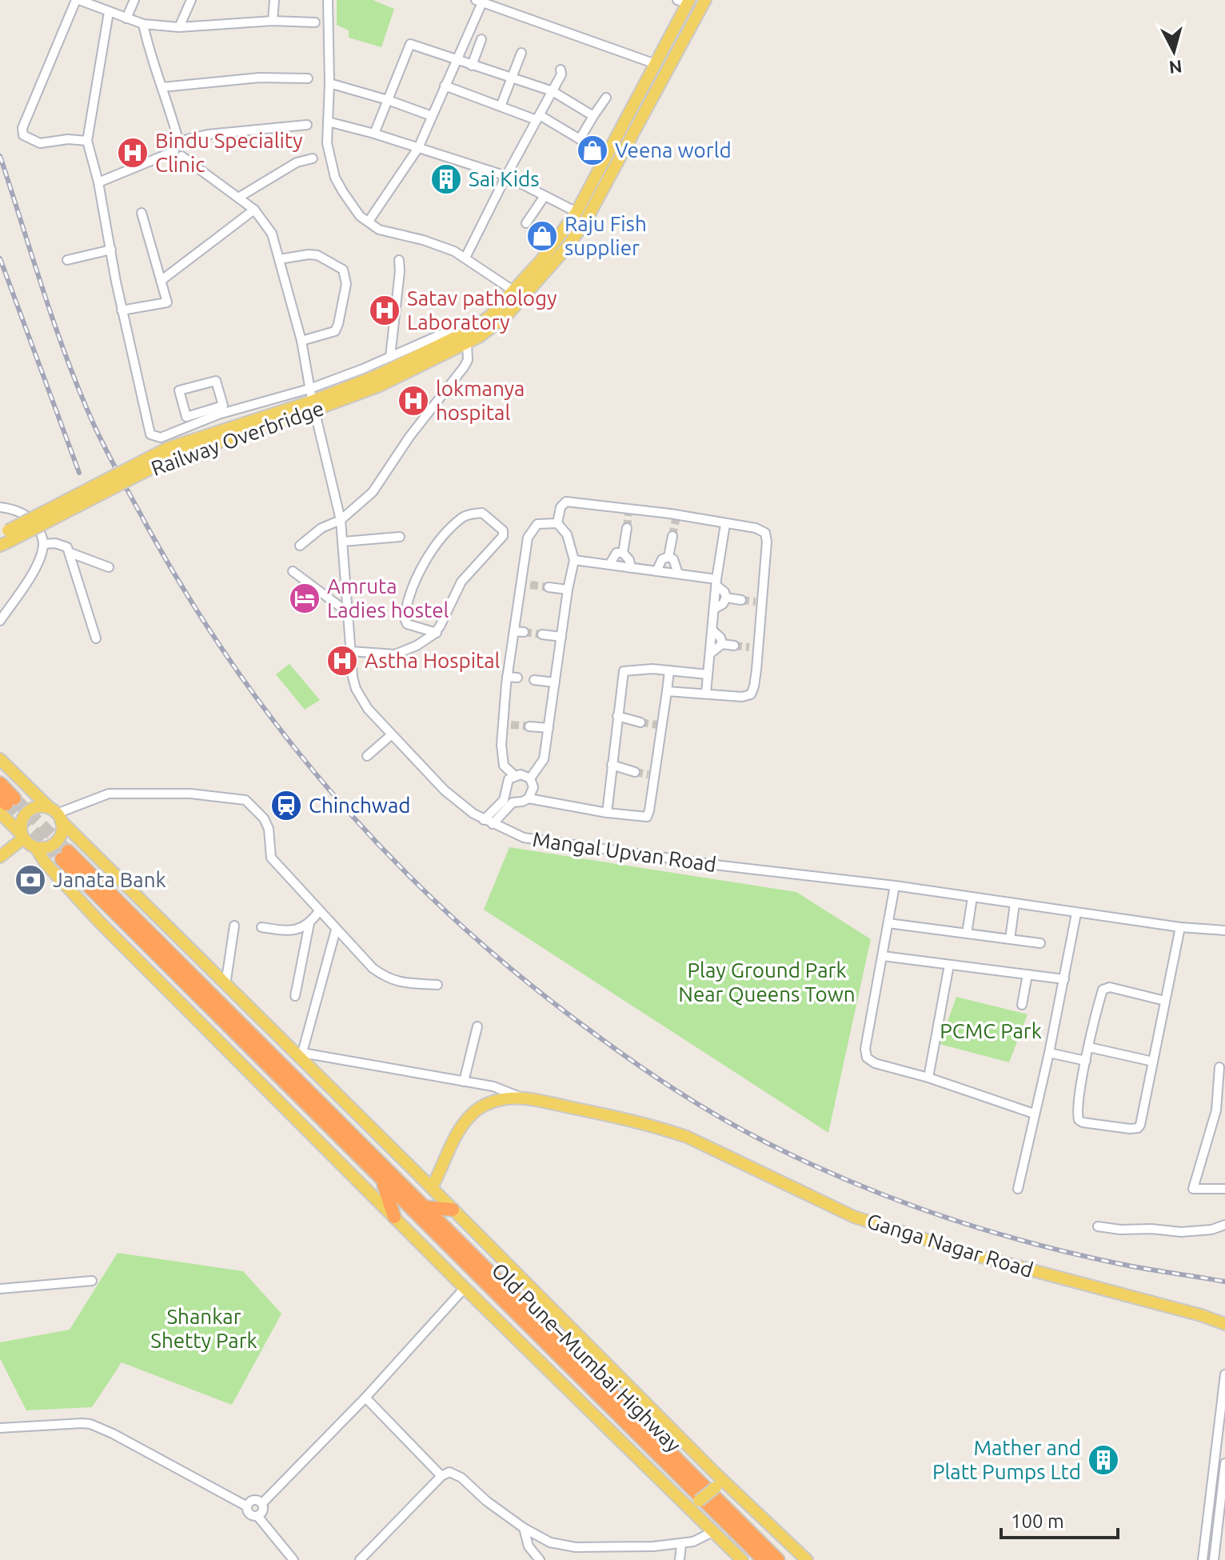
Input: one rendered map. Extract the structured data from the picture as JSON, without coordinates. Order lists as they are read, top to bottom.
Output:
{
  "streets": {
    "highway": ["Old Pune–Mumbai Highway"],
    "main road": ["Railway Overbridge", "Ganga Nagar Road"],
    "street": ["Mangal Upvan Road"]
  },
  "parks": ["Play Ground Park Near Queens Town", "PCMC Park", "Shankar Shetty Park"],
  "places": {
    "shop": ["Veena world", "Raju Fish supplier"],
    "hospital": [
      "Bindu Speciality Clinic",
      "Satav pathology Laboratory",
      "lokmanya hospital",
      "Astha Hospital"
    ],
    "building": ["Sai Kids", "Mather and Platt Pumps Ltd"],
    "hotel": ["Amruta Ladies hostel"],
    "station": ["Chinchwad"],
    "bank": ["Janata Bank"]
  },
  "scale_bar": "100 m",
  "north": "bottom"
}
